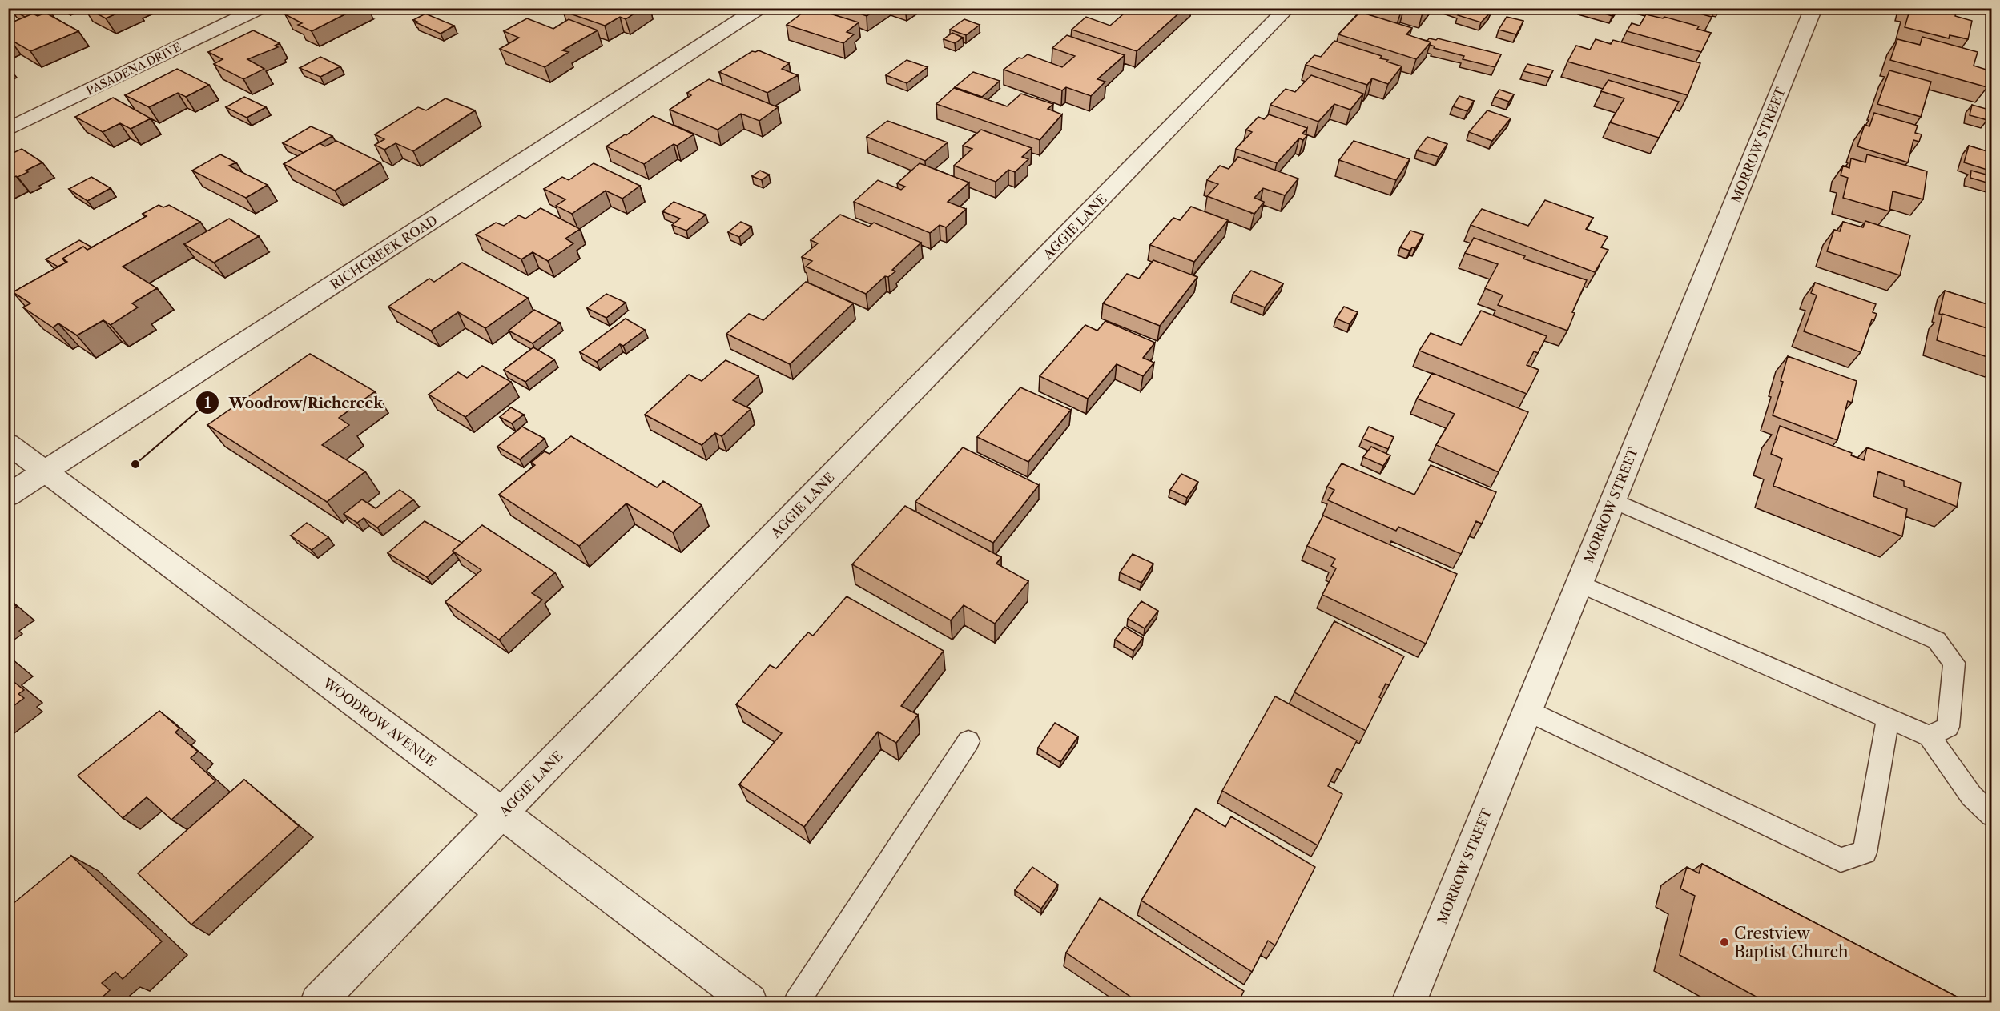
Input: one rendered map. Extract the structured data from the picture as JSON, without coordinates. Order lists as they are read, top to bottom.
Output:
{
  "streets": {
    "street": [
      "PASADENA DRIVE",
      "MORROW STREET",
      "AGGIE LANE",
      "RICHCREEK ROAD",
      "WOODROW AVENUE"
    ]
  },
  "crossings": [
    ["AGGIE LANE", "WOODROW AVENUE"],
    ["RICHCREEK ROAD", "WOODROW AVENUE"]
  ],
  "places": ["Woodrow/Richcreek", "Crestview Baptist Church"]
}
